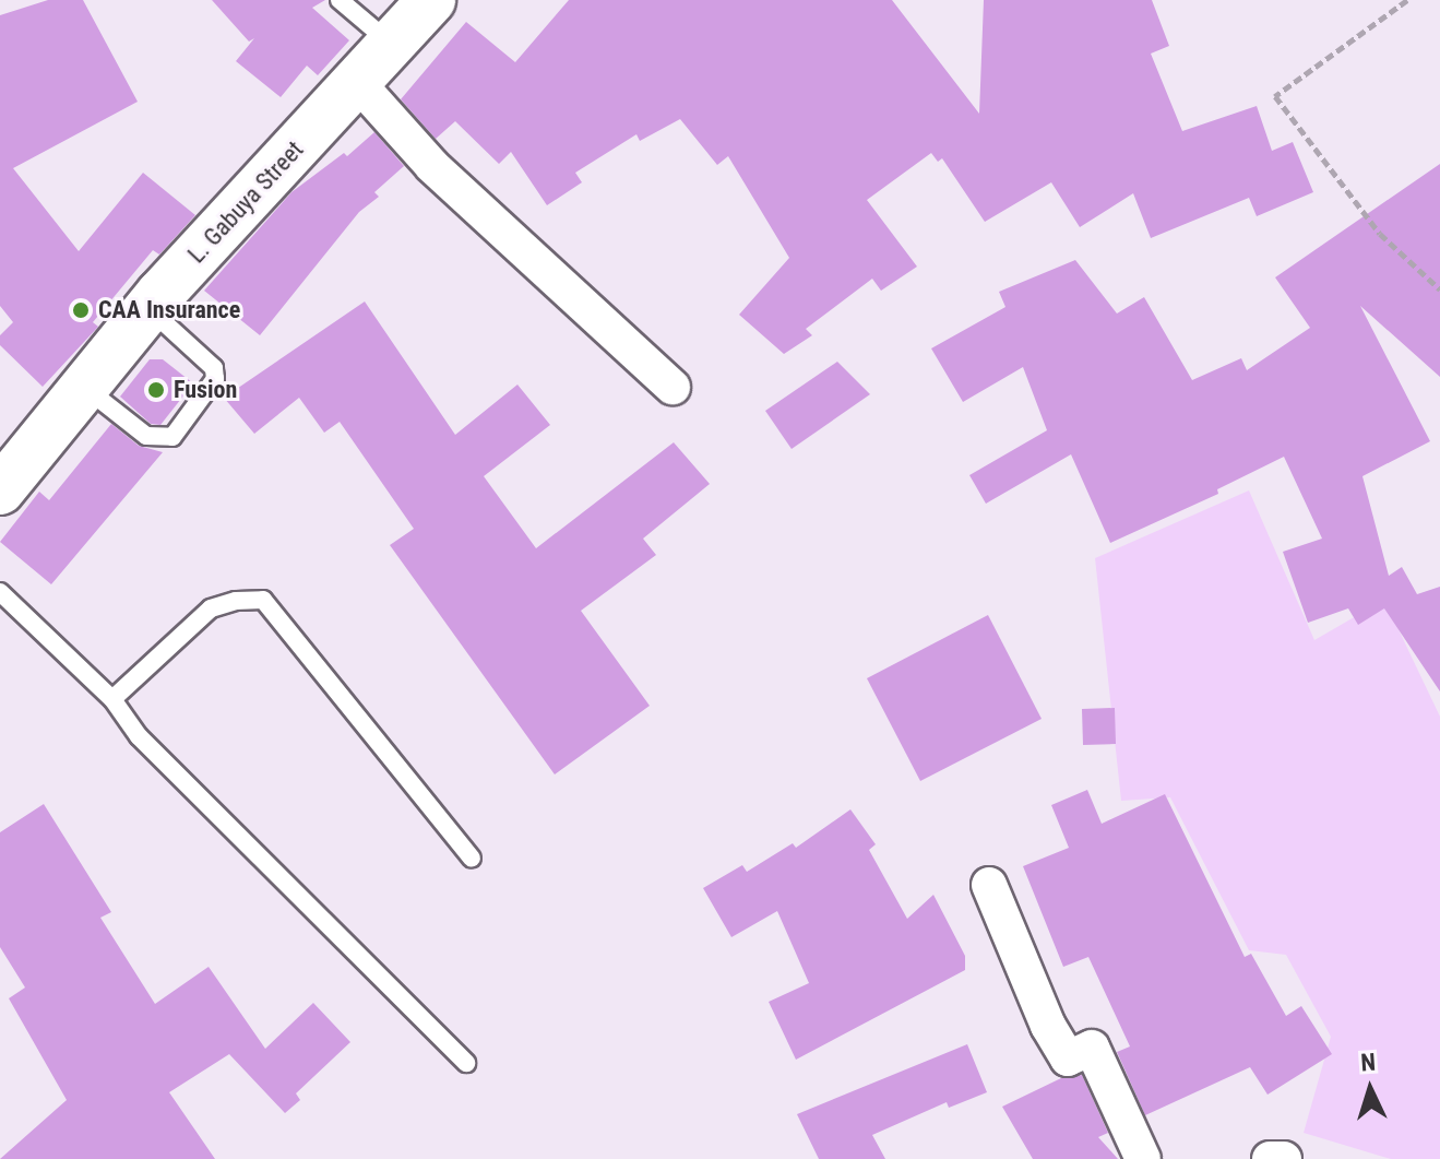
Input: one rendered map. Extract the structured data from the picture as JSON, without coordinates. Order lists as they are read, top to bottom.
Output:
{
  "streets": {
    "street": ["L. Gabuya Street"]
  },
  "places": ["CAA Insurance", "Fusion"],
  "north": "top"
}
